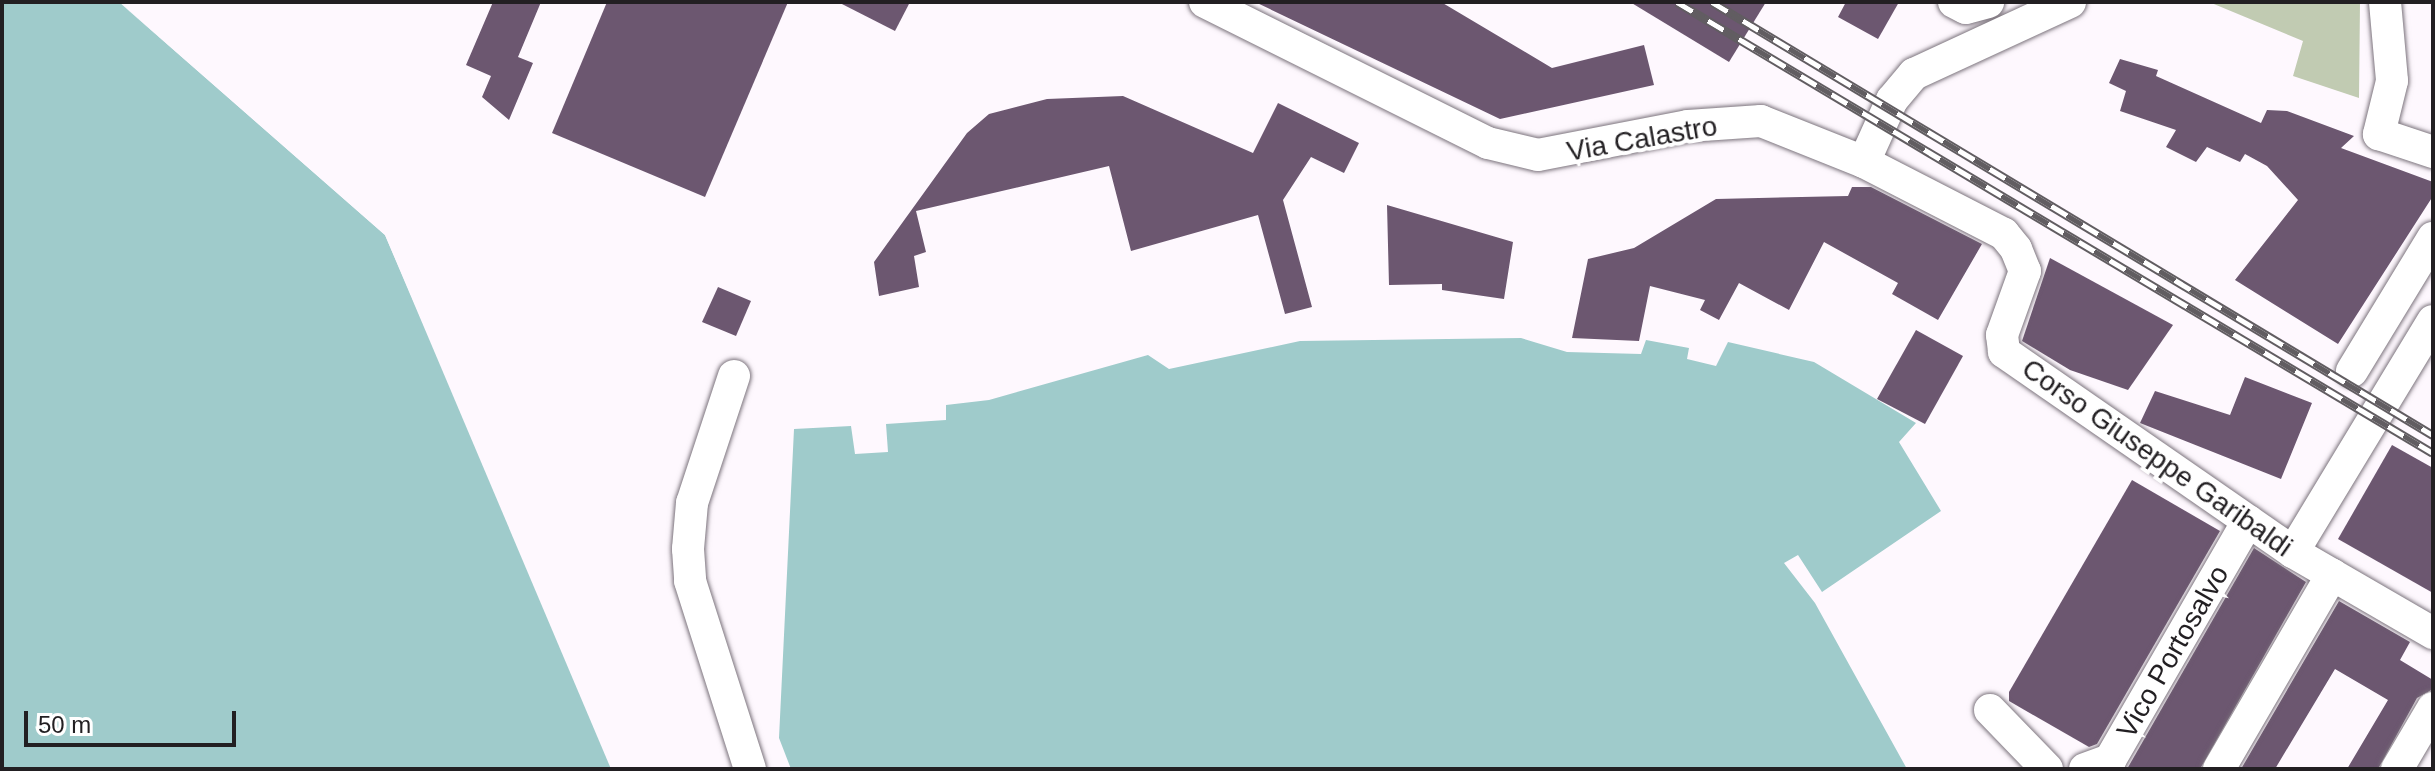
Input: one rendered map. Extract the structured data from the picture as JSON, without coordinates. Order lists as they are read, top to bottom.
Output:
{
  "streets": {
    "street": ["Via Calastro", "Corso Giuseppe Garibaldi", "Vico Portosalvo"]
  },
  "crossings": [
    ["Via Calastro", "Corso Giuseppe Garibaldi"],
    ["Corso Giuseppe Garibaldi", "Vico Portosalvo"]
  ],
  "scale_bar": "50 m"
}
